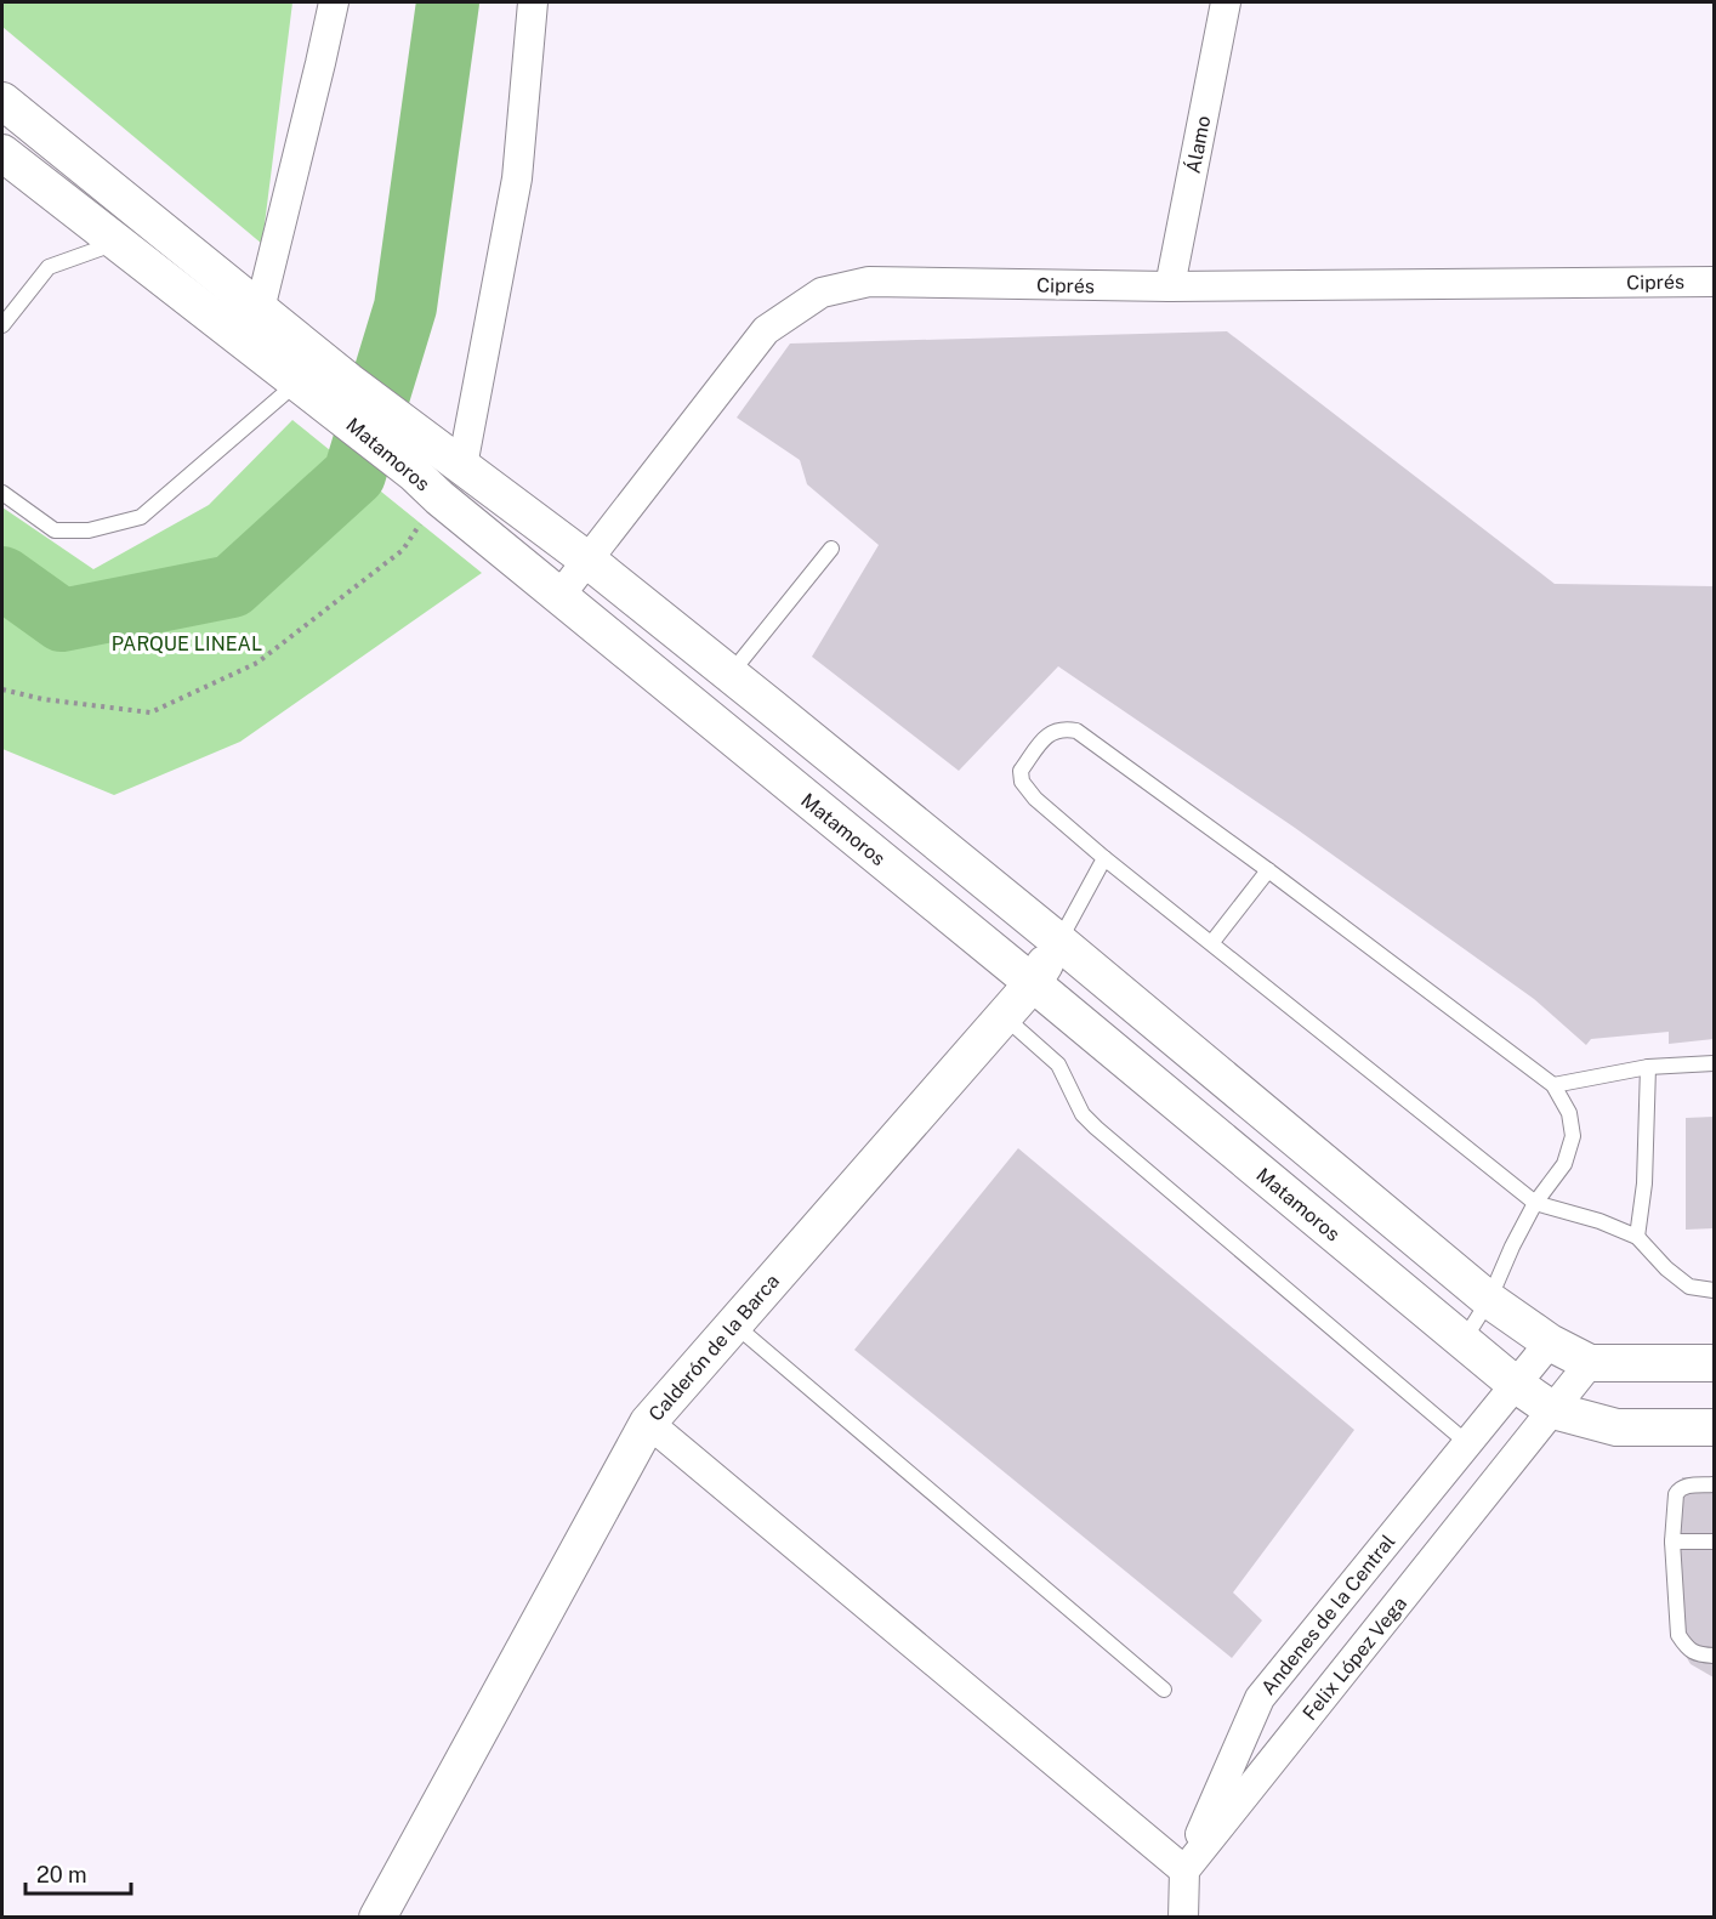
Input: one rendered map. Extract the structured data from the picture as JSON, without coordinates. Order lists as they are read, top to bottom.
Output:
{
  "streets": {
    "street": [
      "Álamo",
      "Ciprés",
      "Matamoros",
      "Calderón de la Barca",
      "Andenes de la Central",
      "Felix López Vega"
    ]
  },
  "crossings": [
    ["Álamo", "Ciprés"],
    ["Ciprés", "Matamoros"],
    ["Matamoros", "Calderón de la Barca"],
    ["Matamoros", "Andenes de la Central"],
    ["Matamoros", "Felix López Vega"],
    ["Andenes de la Central", "Felix López Vega"]
  ],
  "parks": ["PARQUE LINEAL"],
  "scale_bar": "20 m"
}
